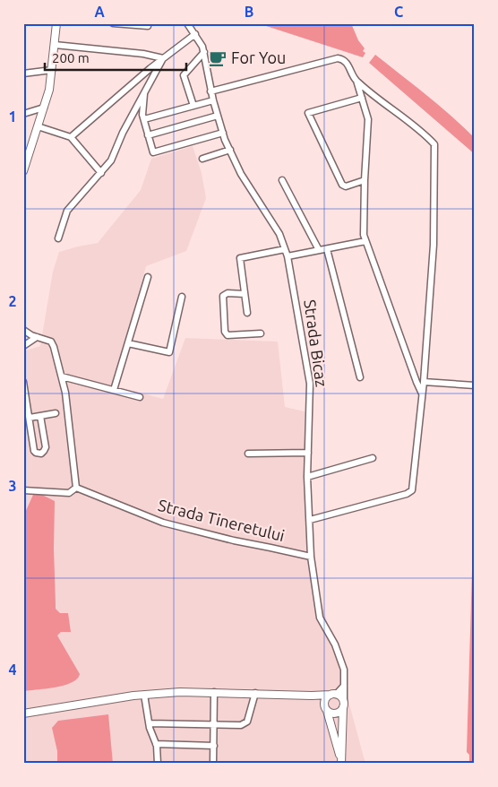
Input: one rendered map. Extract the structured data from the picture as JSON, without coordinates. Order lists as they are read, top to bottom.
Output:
{
  "streets": {
    "street": ["Strada Bicaz", "Strada Tineretului"]
  },
  "crossings": [
    ["Strada Bicaz", "Strada Tineretului"]
  ],
  "places": {
    "cafe": ["For You"]
  },
  "scale_bar": "200 m",
  "grid": {
    "columns": ["A", "B", "C"],
    "rows": [
      "1",
      "2",
      "3",
      "4"
    ]
  }
}
